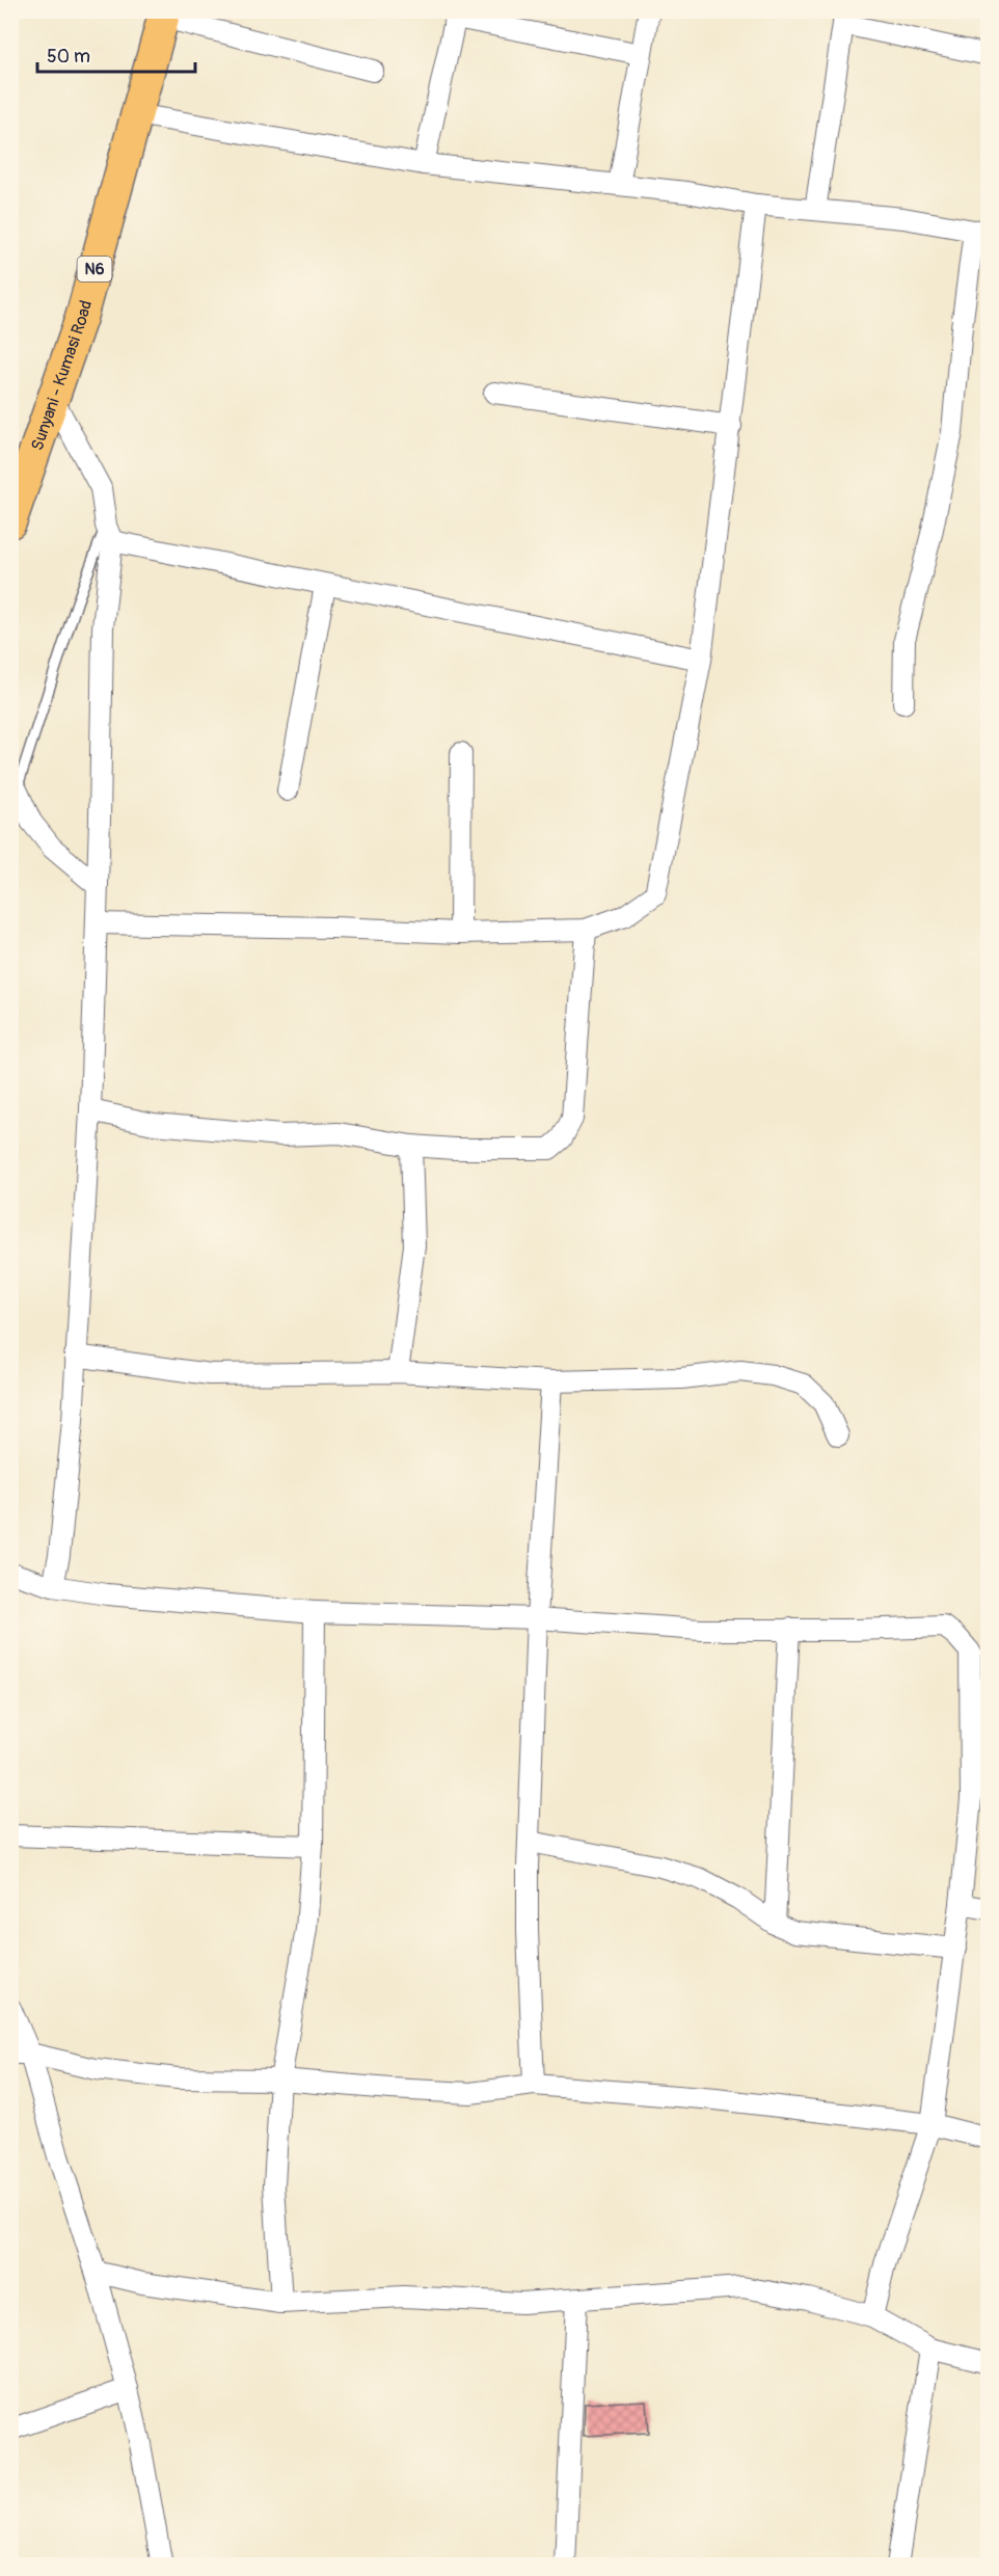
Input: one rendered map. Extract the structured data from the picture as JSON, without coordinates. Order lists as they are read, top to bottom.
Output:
{
  "streets": {
    "main road": ["N6", "Sunyani - Kumasi Road"]
  },
  "scale_bar": "50 m"
}
